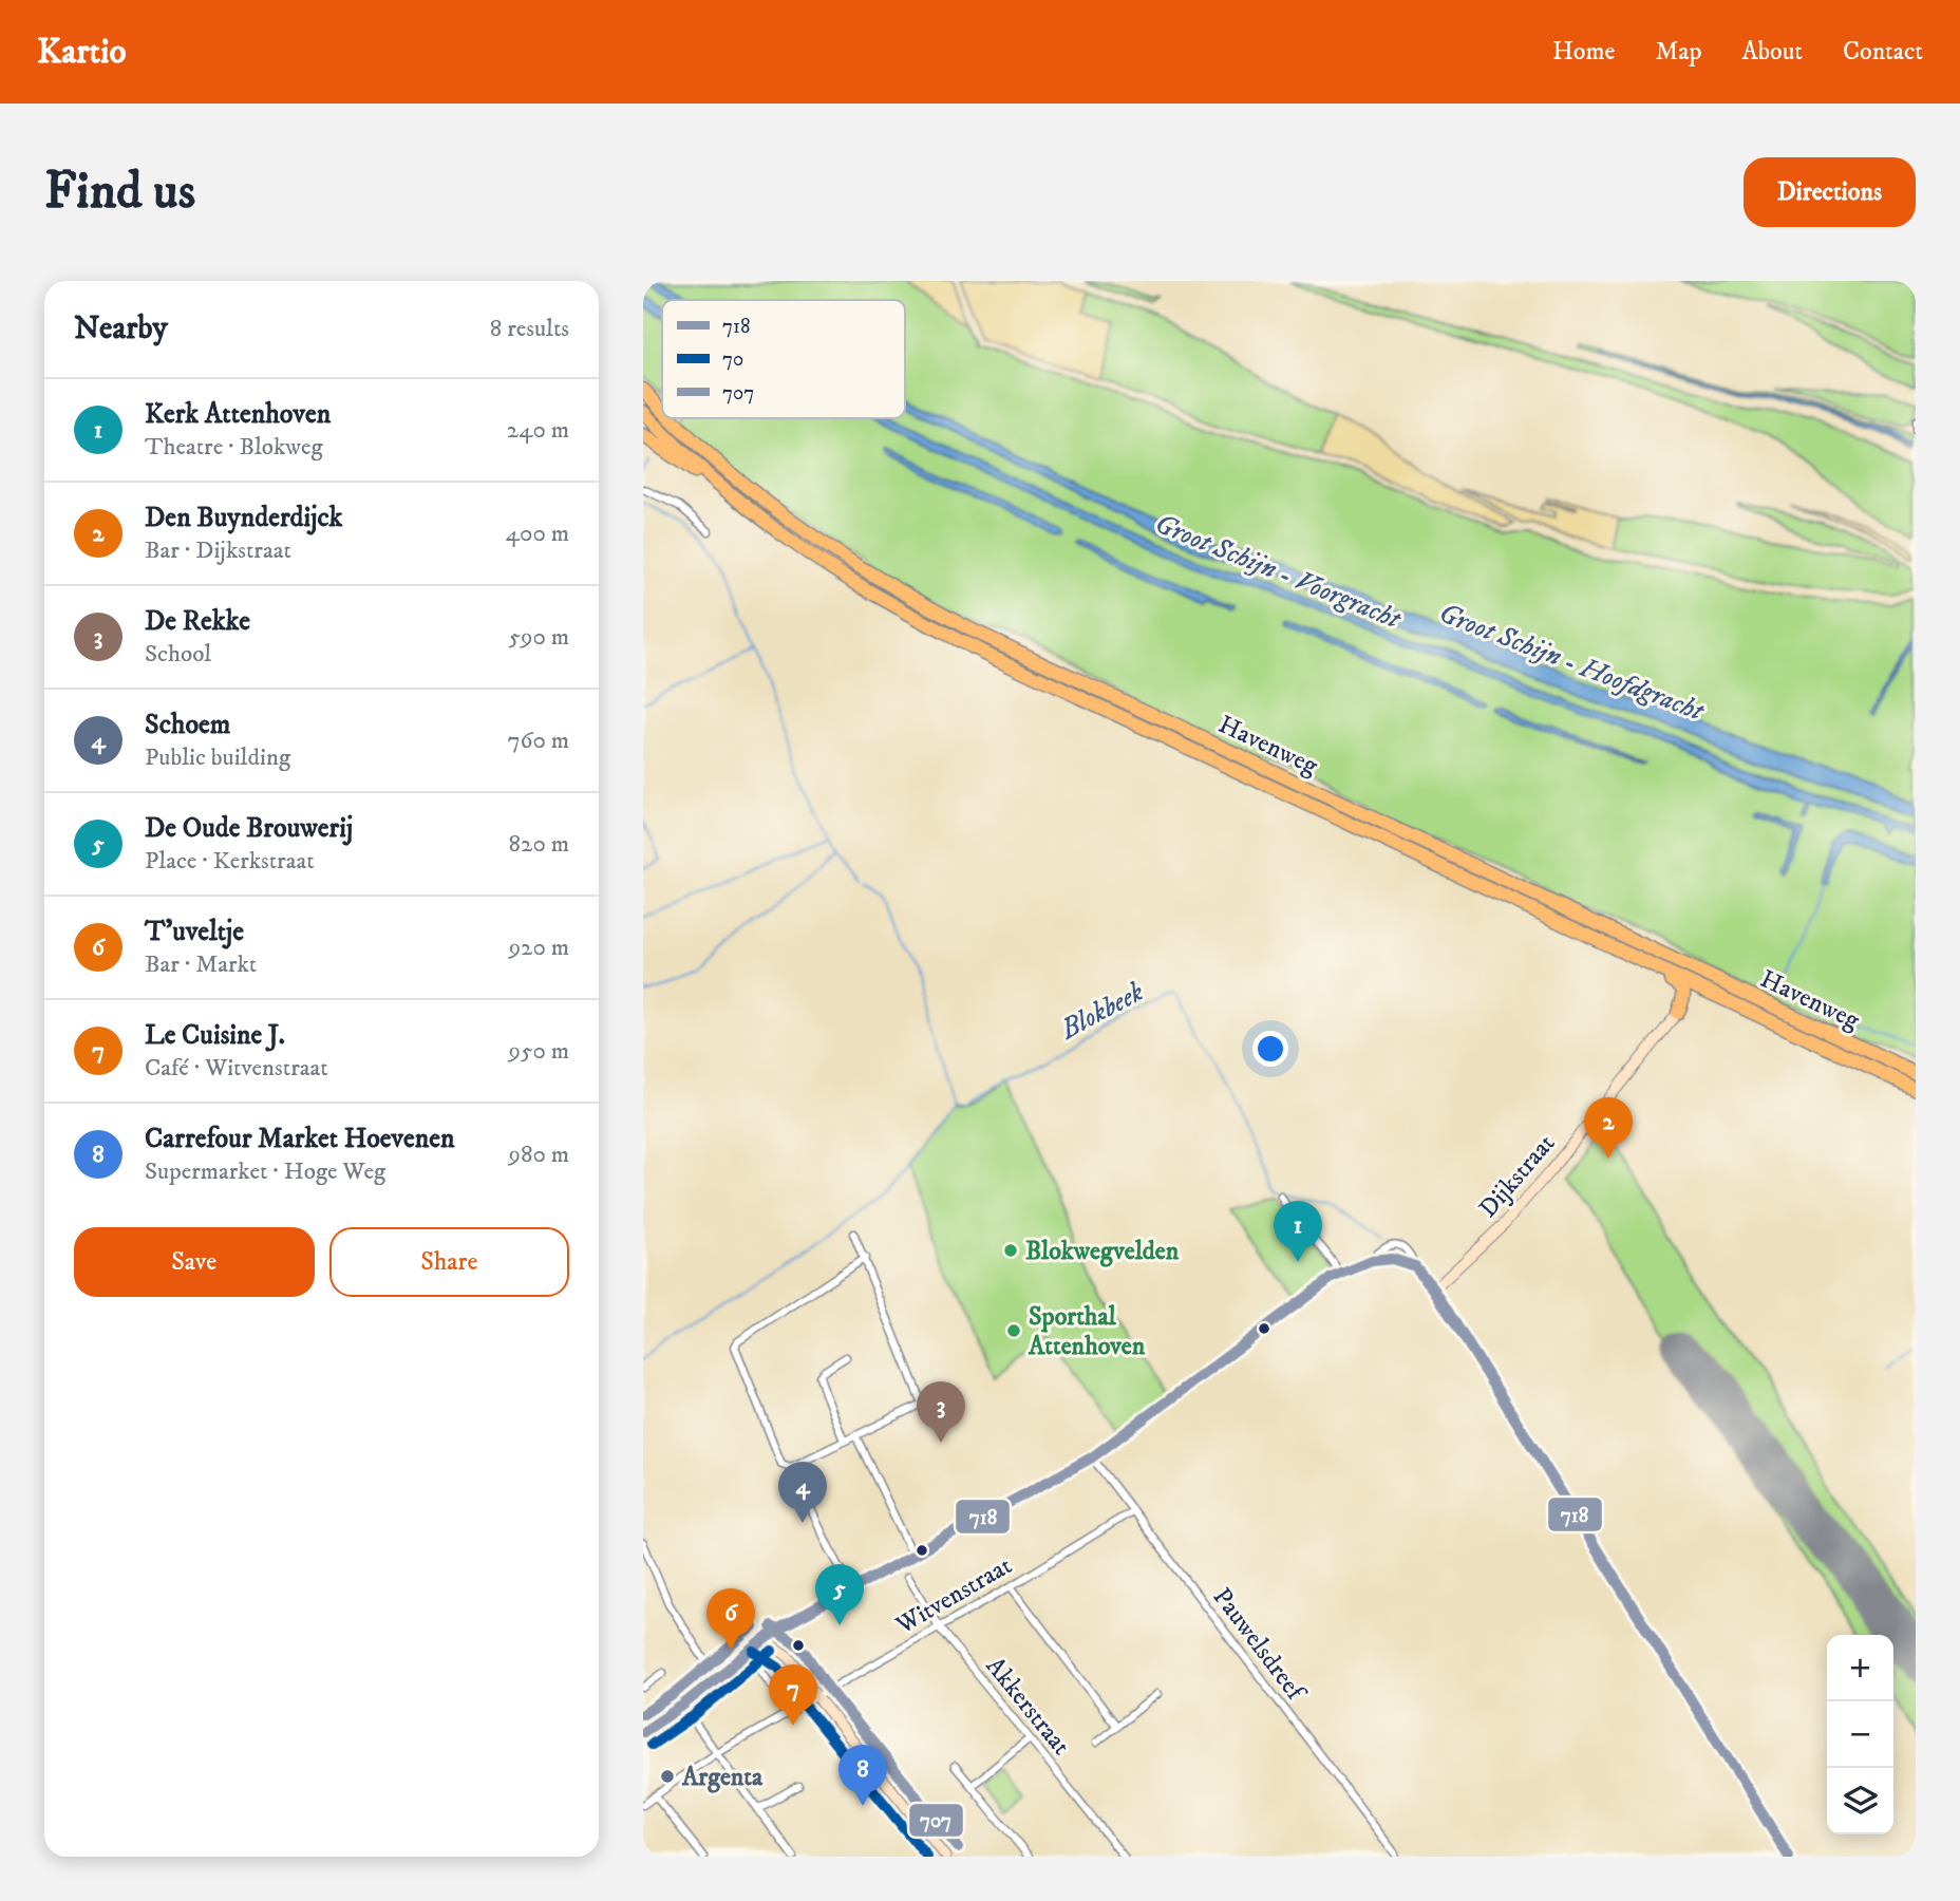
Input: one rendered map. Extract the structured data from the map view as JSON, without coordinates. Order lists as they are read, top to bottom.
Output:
{
  "streets": {
    "highway": ["Havenweg"],
    "main road": ["Dijkstraat"],
    "street": ["Witvenstraat", "Pauwelsdreef", "Akkerstraat"]
  },
  "crossings": [
    ["Witvenstraat", "Pauwelsdreef"],
    ["Witvenstraat", "Akkerstraat"]
  ],
  "water": ["Groot Schijn - Voorgracht", "Groot Schijn - Hoofdgracht", "Blokbeek"],
  "places": ["Blokwegvelden", "Sporthal Attenhoven", "Argenta"],
  "lines": ["transit line 718", "transit line 707", "transit line 70"],
  "legend": ["718", "70", "707"],
  "page": {
    "header": "Kartio",
    "nav": [
      "Home",
      "Map",
      "About",
      "Contact"
    ],
    "buttons": [
      "Directions",
      ["Save", "Share"]
    ],
    "title": "Find us",
    "heading": ["Nearby", "8 results"],
    "list": [
      {
        "mark": "1",
        "name": "Kerk Attenhoven",
        "note": "Theatre · Blokweg",
        "value": "240 m"
      },
      {
        "mark": "2",
        "name": "Den Buynderdijck",
        "note": "Bar · Dijkstraat",
        "value": "400 m"
      },
      {
        "mark": "3",
        "name": "De Rekke",
        "note": "School",
        "value": "590 m"
      },
      {
        "mark": "4",
        "name": "Schoem",
        "note": "Public building",
        "value": "760 m"
      },
      {
        "mark": "5",
        "name": "De Oude Brouwerij",
        "note": "Place · Kerkstraat",
        "value": "820 m"
      },
      {
        "mark": "6",
        "name": "T'uveltje",
        "note": "Bar · Markt",
        "value": "920 m"
      },
      {
        "mark": "7",
        "name": "Le Cuisine J.",
        "note": "Café · Witvenstraat",
        "value": "950 m"
      },
      {
        "mark": "8",
        "name": "Carrefour Market Hoevenen",
        "note": "Supermarket · Hoge Weg",
        "value": "980 m"
      }
    ],
    "pins": [
      "2",
      "1",
      "3",
      "4",
      "5",
      "6",
      "7",
      "8"
    ],
    "map_buttons": ["+", "−"]
  }
}
